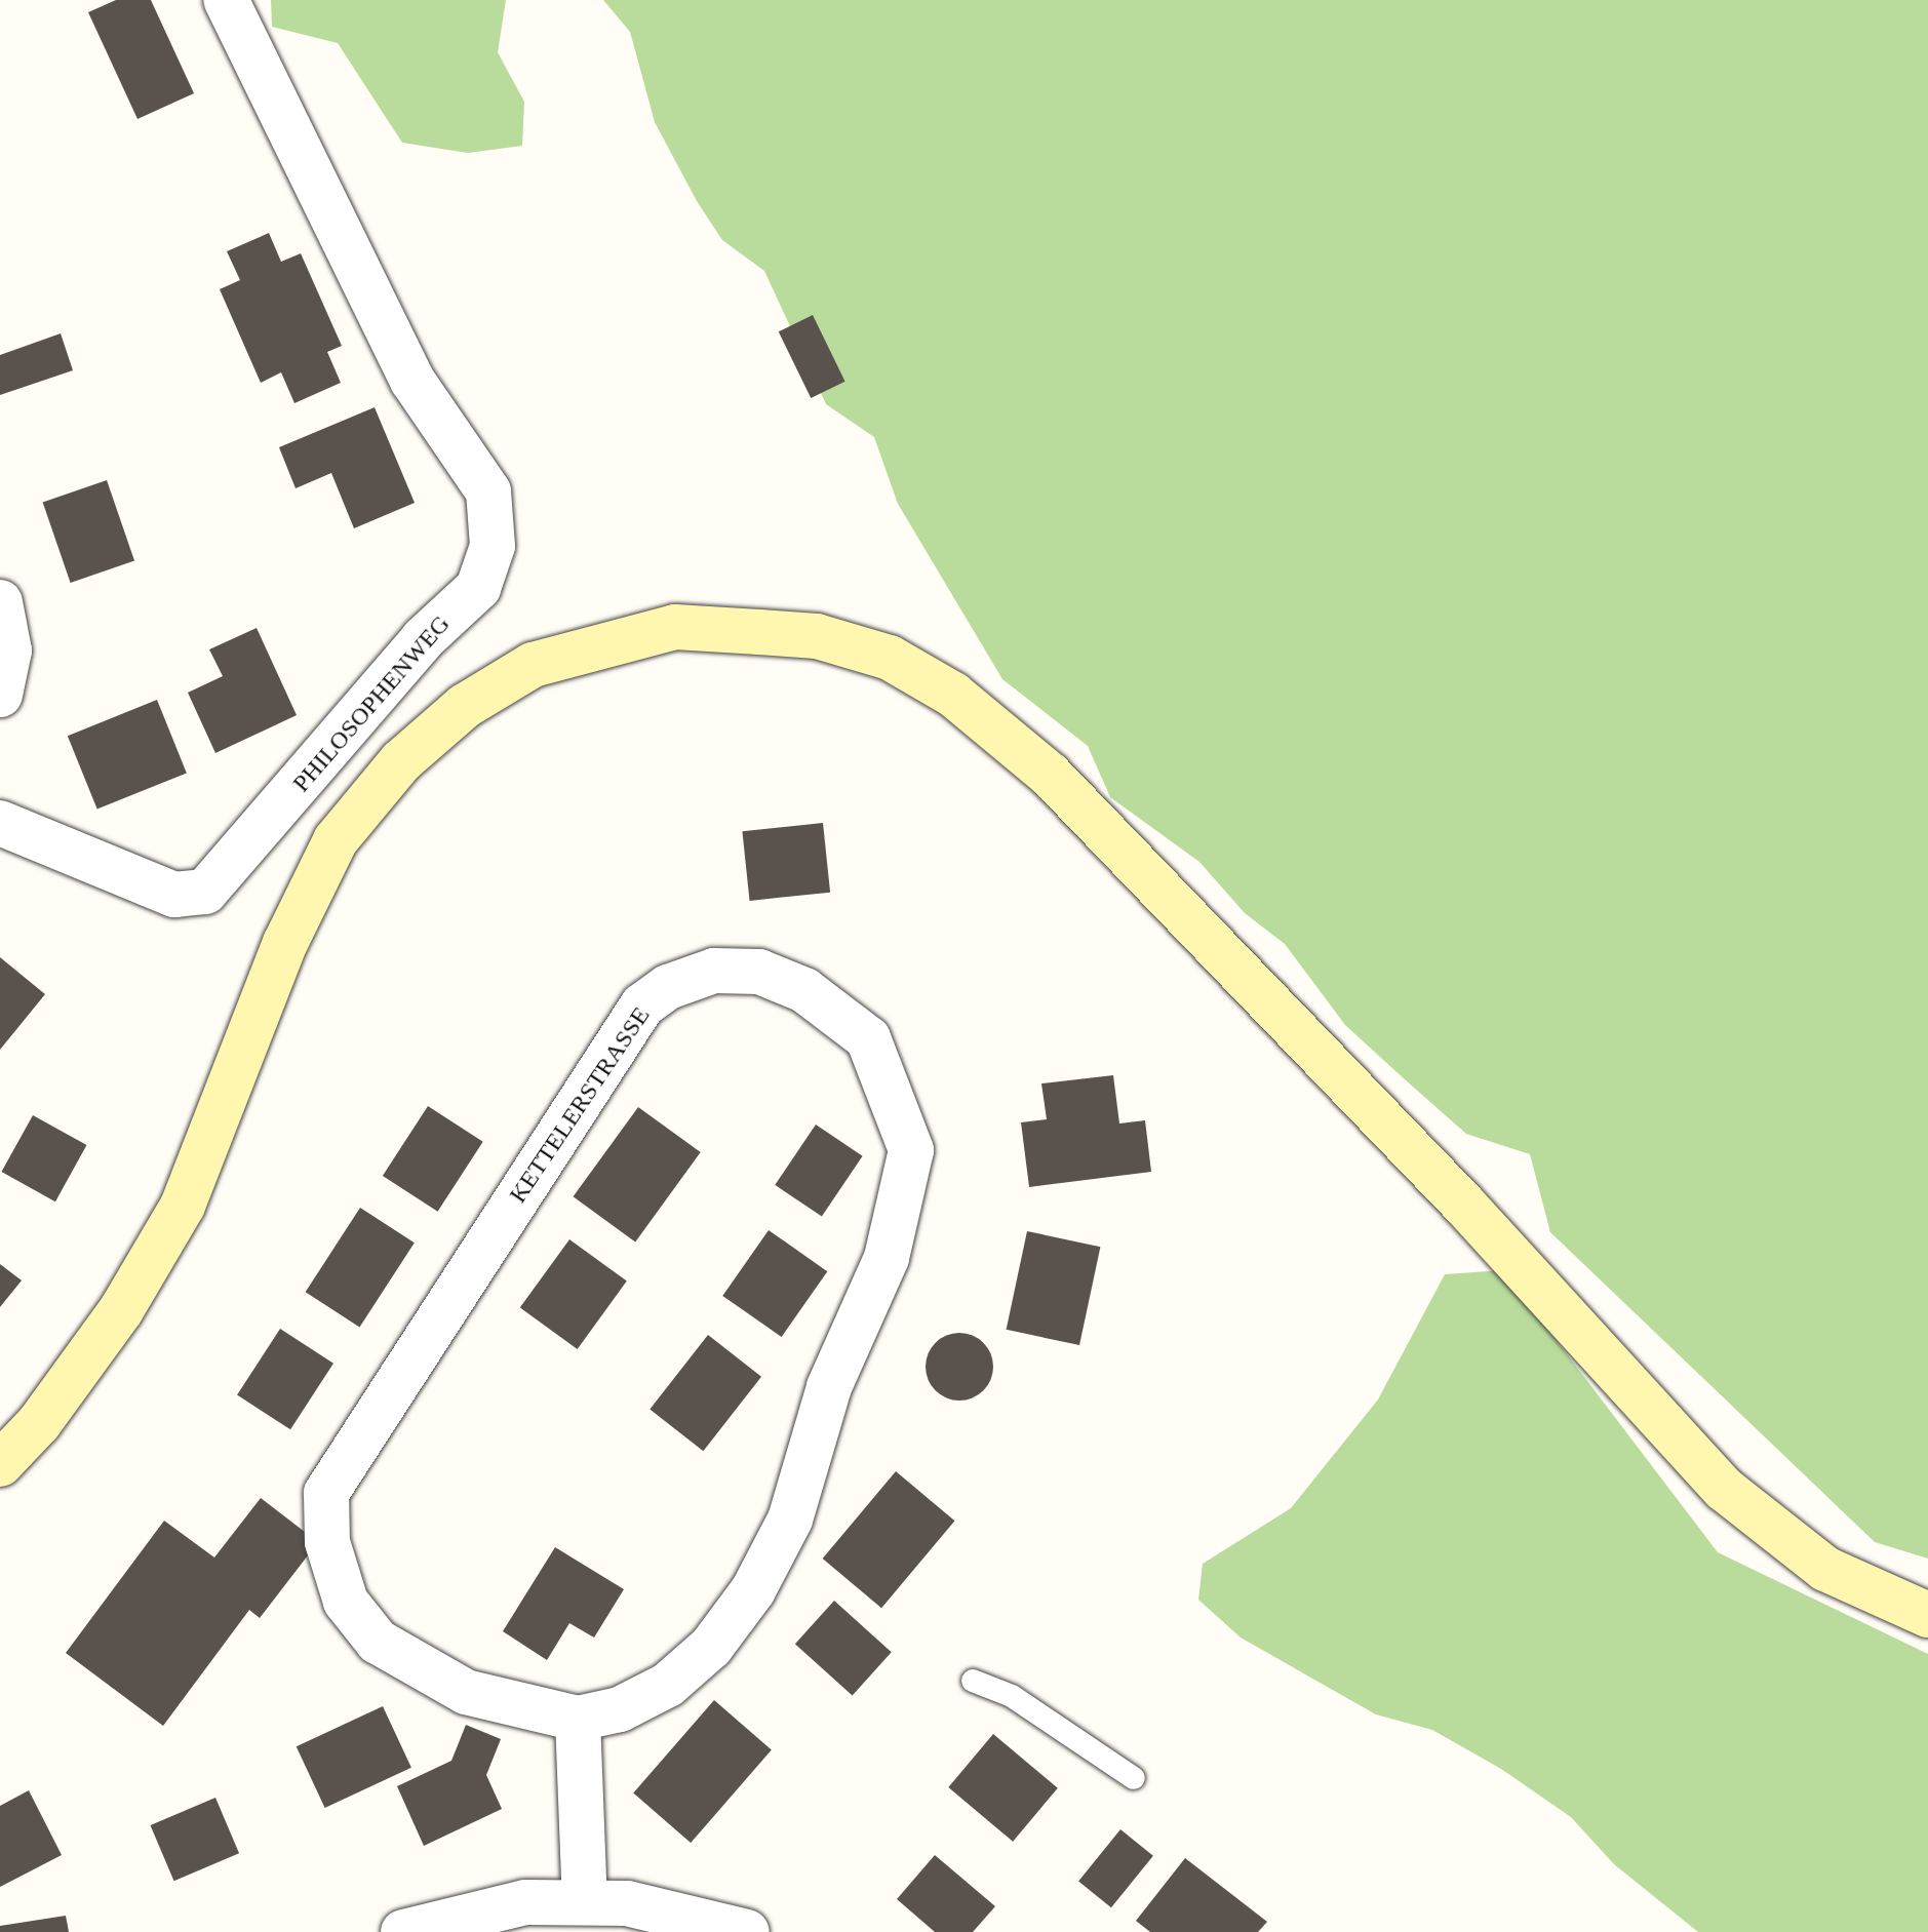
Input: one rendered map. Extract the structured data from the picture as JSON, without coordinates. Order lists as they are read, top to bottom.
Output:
{
  "streets": {
    "street": ["PHILOSOPHENWEG", "KETTELERSTRASSE"]
  }
}
